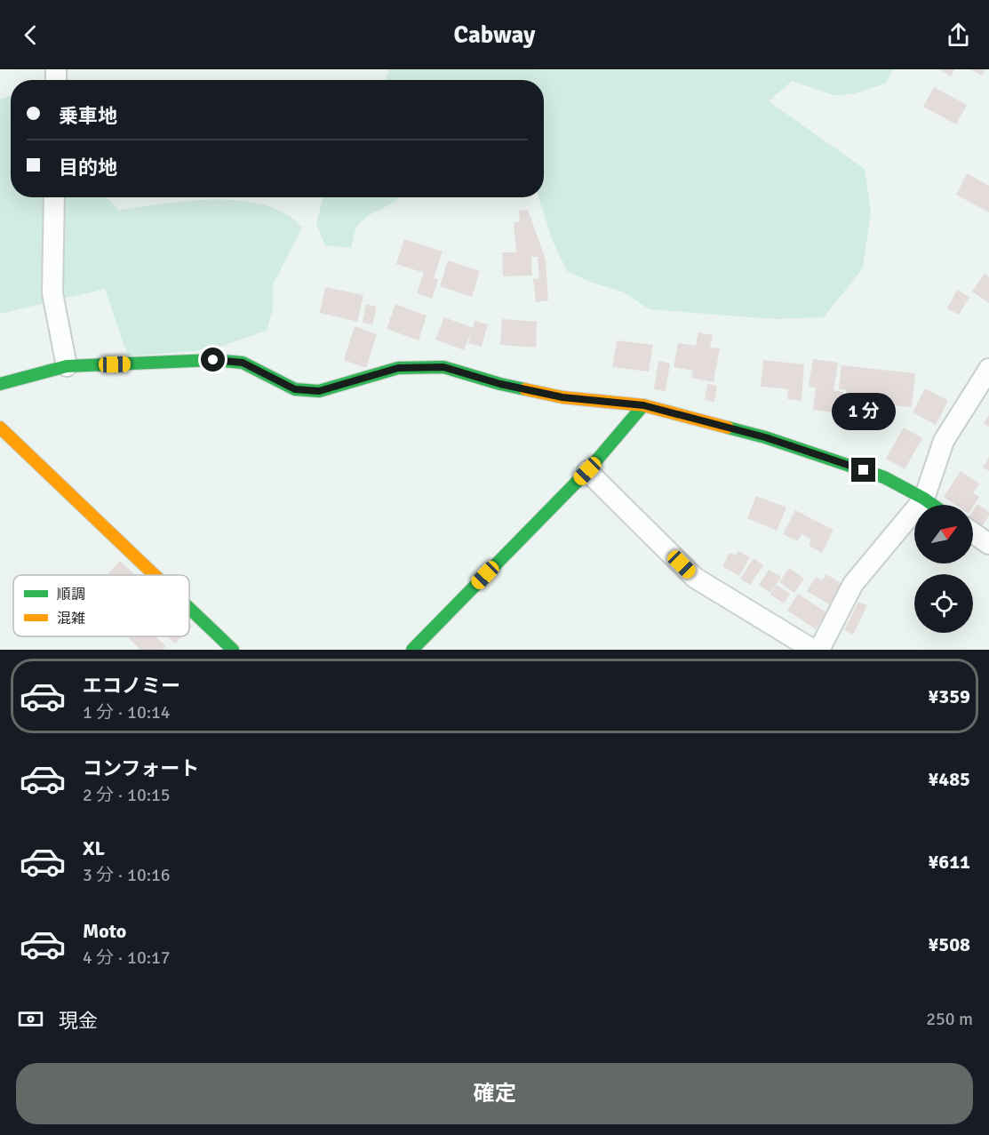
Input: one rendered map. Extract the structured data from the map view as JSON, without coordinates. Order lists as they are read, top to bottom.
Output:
{
  "legend": ["順調", "混雑"],
  "north": "top right",
  "page": {
    "header": "Cabway",
    "banner": ["乗車地", "目的地"],
    "bubble": "1 分",
    "list": [
      {
        "name": "エコノミー",
        "note": "1 分 · 10:14",
        "value": "¥359"
      },
      {
        "name": "コンフォート",
        "note": "2 分 · 10:15",
        "value": "¥485"
      },
      {
        "name": "XL",
        "note": "3 分 · 10:16",
        "value": "¥611"
      },
      {
        "name": "Moto",
        "note": "4 分 · 10:17",
        "value": "¥508"
      }
    ],
    "pay": ["現金", "250 m"],
    "buttons": "確定"
  }
}
